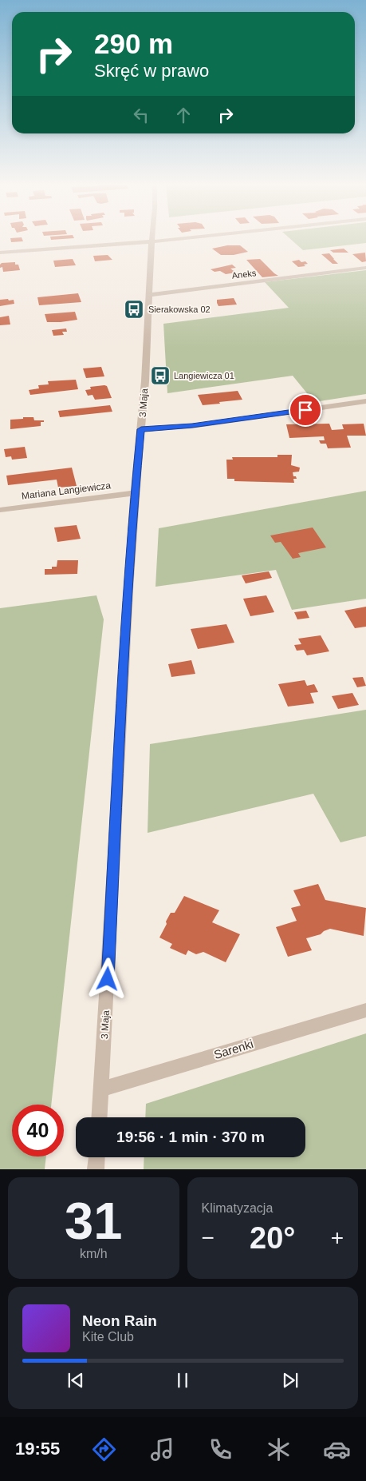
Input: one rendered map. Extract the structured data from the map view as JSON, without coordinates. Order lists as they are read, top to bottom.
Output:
{
  "streets": {
    "street": [
      "Aneks",
      "3 Maja",
      "Mariana Langiewicza",
      "Sarenki"
    ]
  },
  "crossings": [
    ["Aneks", "3 Maja"],
    ["3 Maja", "Mariana Langiewicza"],
    ["3 Maja", "Sarenki"]
  ],
  "places": {
    "bus stop": ["Sierakowska 02", "Langiewicza 01"]
  },
  "page": {
    "turn": ["290 m", "Skręć w prawo"],
    "limit": "40",
    "trip": "19:56 · 1 min · 370 m",
    "tile": [
      ["31", "km/h"],
      "Klimatyzacja"
    ],
    "heat": ["−", "20°", "+"],
    "song": ["Neon Rain", "Kite Club"],
    "tabs": "19:55"
  }
}
